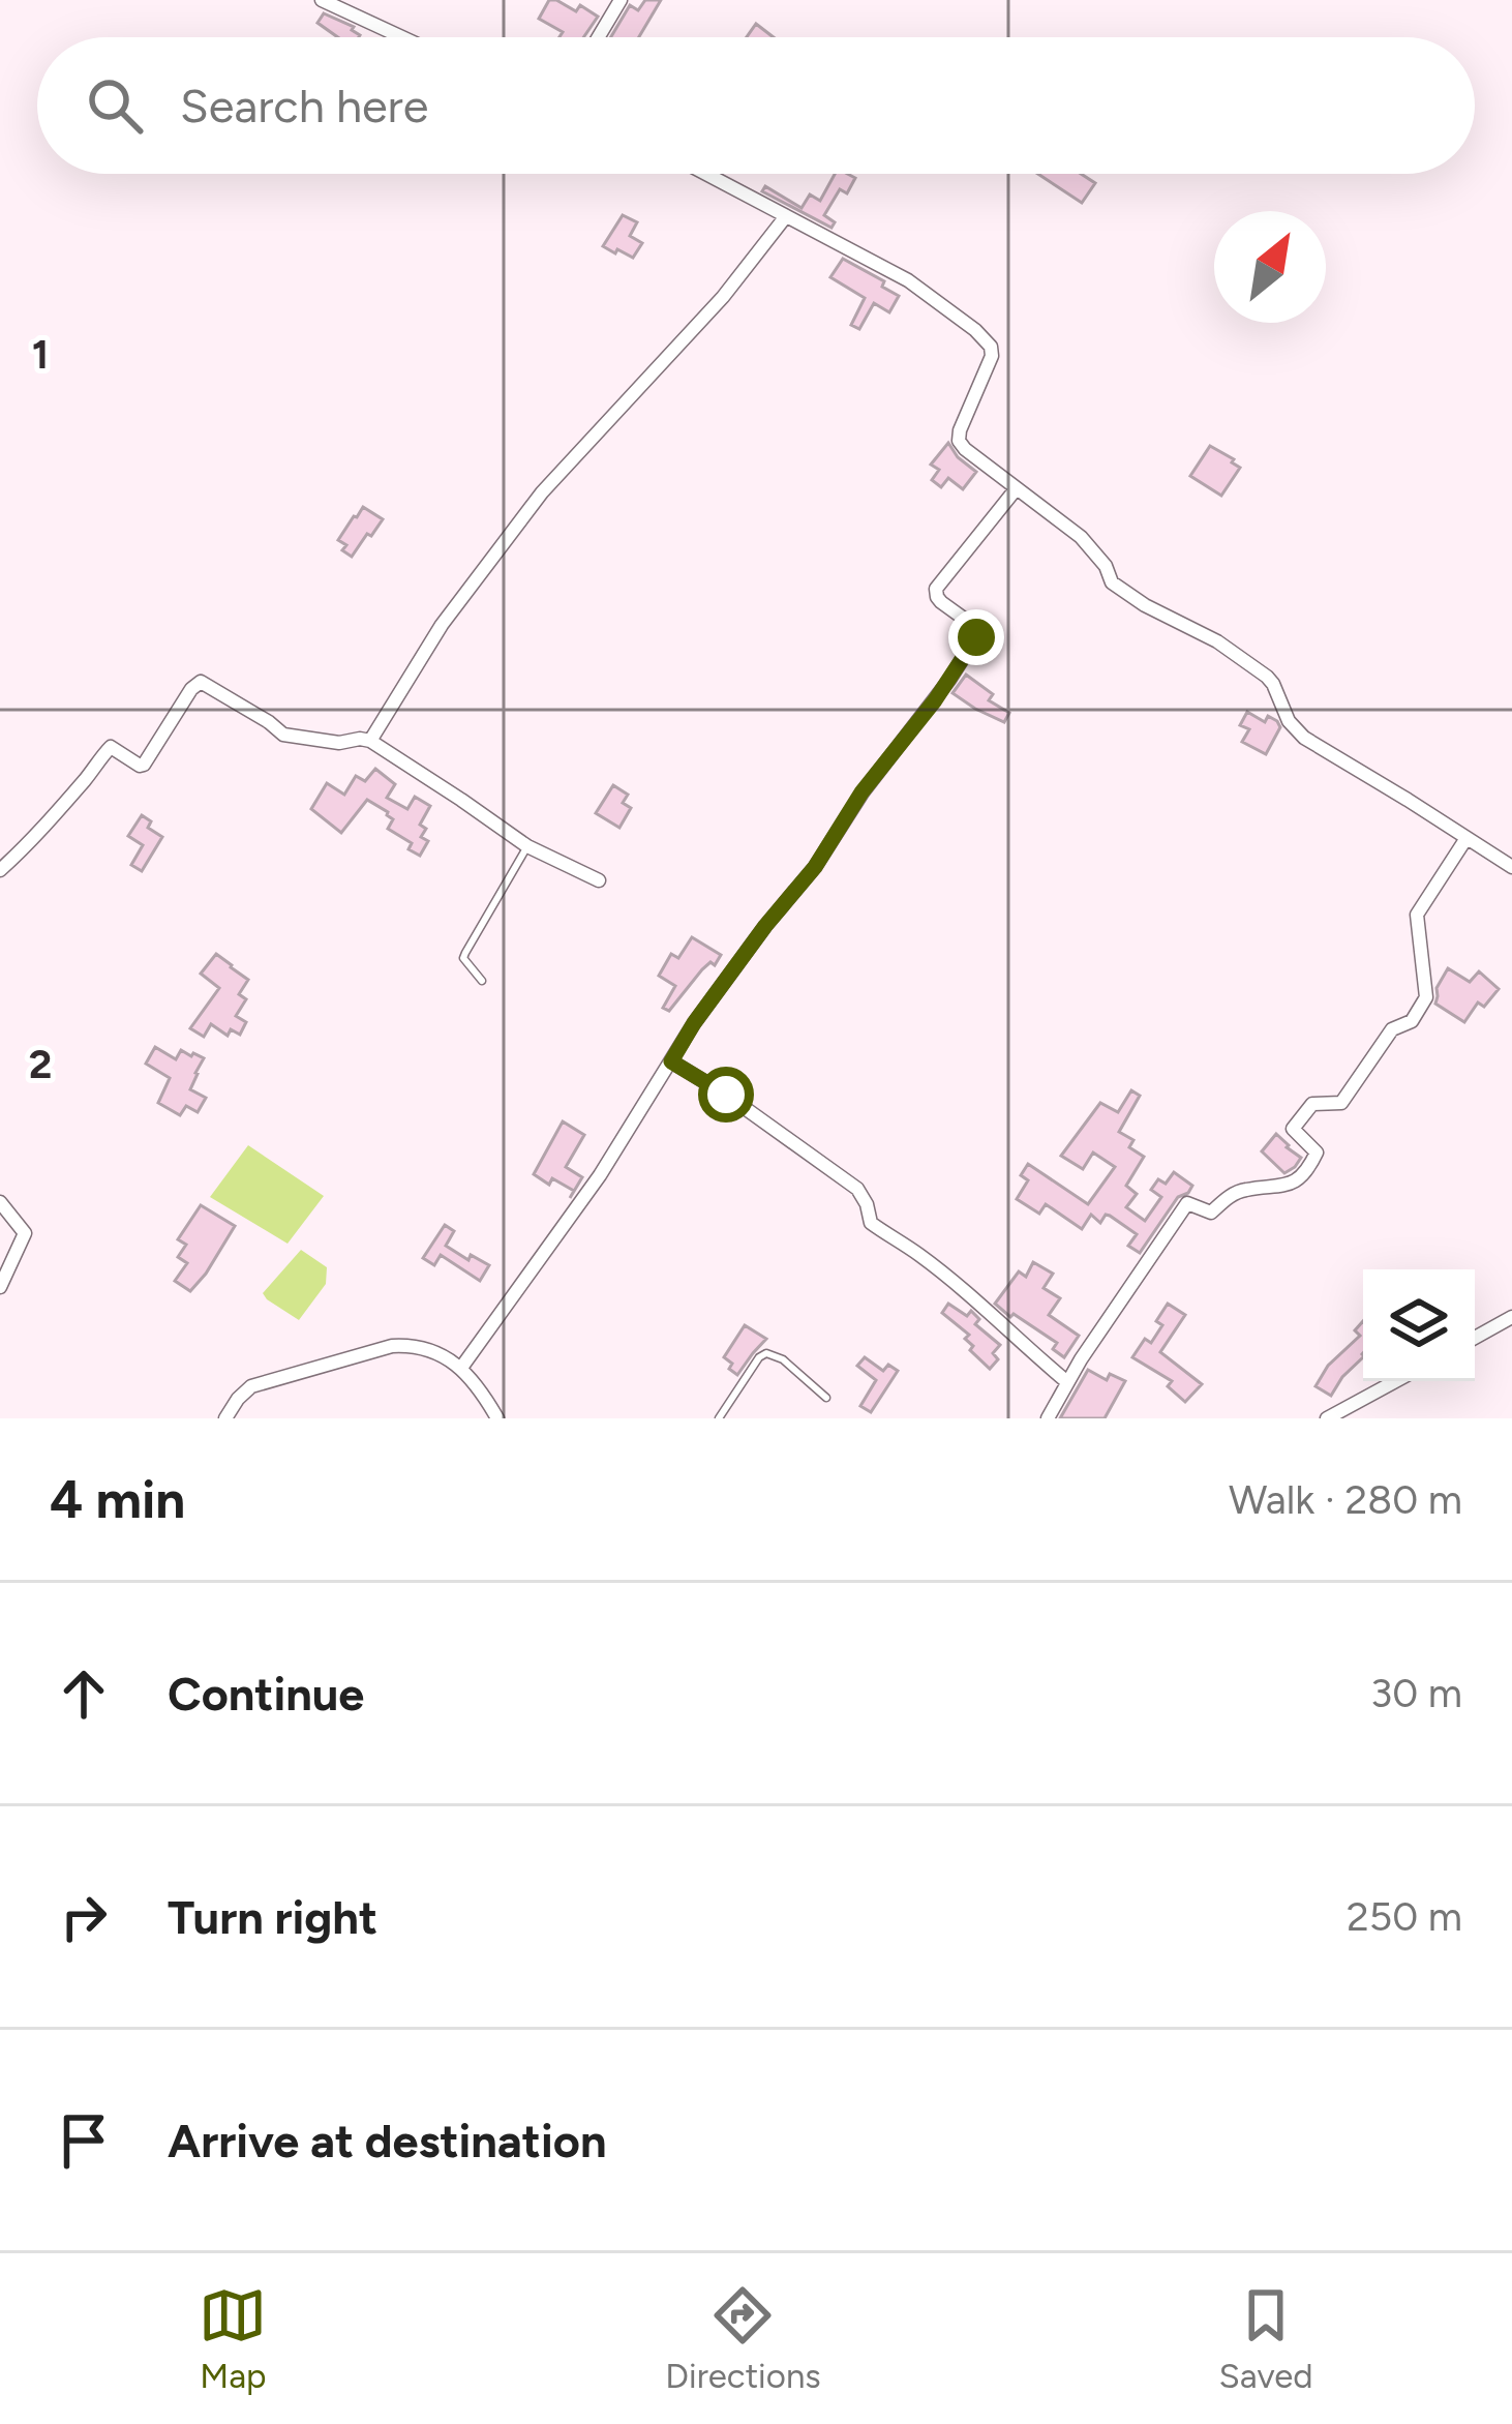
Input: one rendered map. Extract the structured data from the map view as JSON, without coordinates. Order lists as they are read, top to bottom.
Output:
{
  "north": "top right",
  "page": {
    "search": "Search here",
    "heading": ["4 min", "Walk · 280 m"],
    "list": [
      ["Continue", "30 m"],
      ["Turn right", "250 m"],
      "Arrive at destination"
    ],
    "nav": ["Map", "Directions", "Saved"]
  },
  "grid": {
    "rows": ["1", "2"]
  }
}
